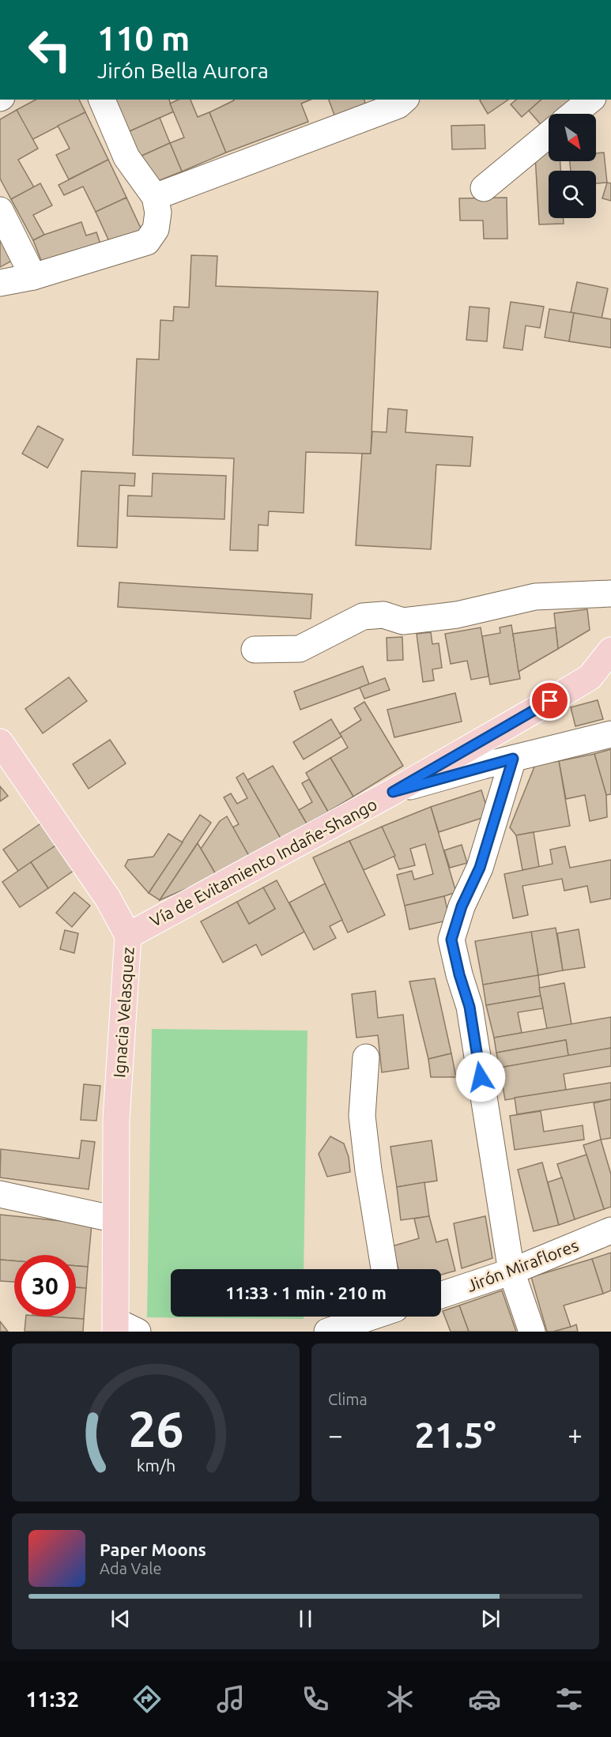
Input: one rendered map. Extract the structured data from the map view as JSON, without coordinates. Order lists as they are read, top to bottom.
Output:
{
  "streets": {
    "main road": ["Vía de Evitamiento Indañe-Shango", "Ignacia Velasquez"],
    "street": ["Jirón Miraflores"]
  },
  "crossings": [
    ["Vía de Evitamiento Indañe-Shango", "Ignacia Velasquez"]
  ],
  "north": "bottom right",
  "page": {
    "turn": ["110 m", "Jirón Bella Aurora"],
    "limit": "30",
    "trip": "11:33 · 1 min · 210 m",
    "tile": "Clima",
    "heat": ["−", "21.5°", "+"],
    "song": ["Paper Moons", "Ada Vale"],
    "tabs": "11:32",
    "gauge": ["26", "km/h"]
  }
}
